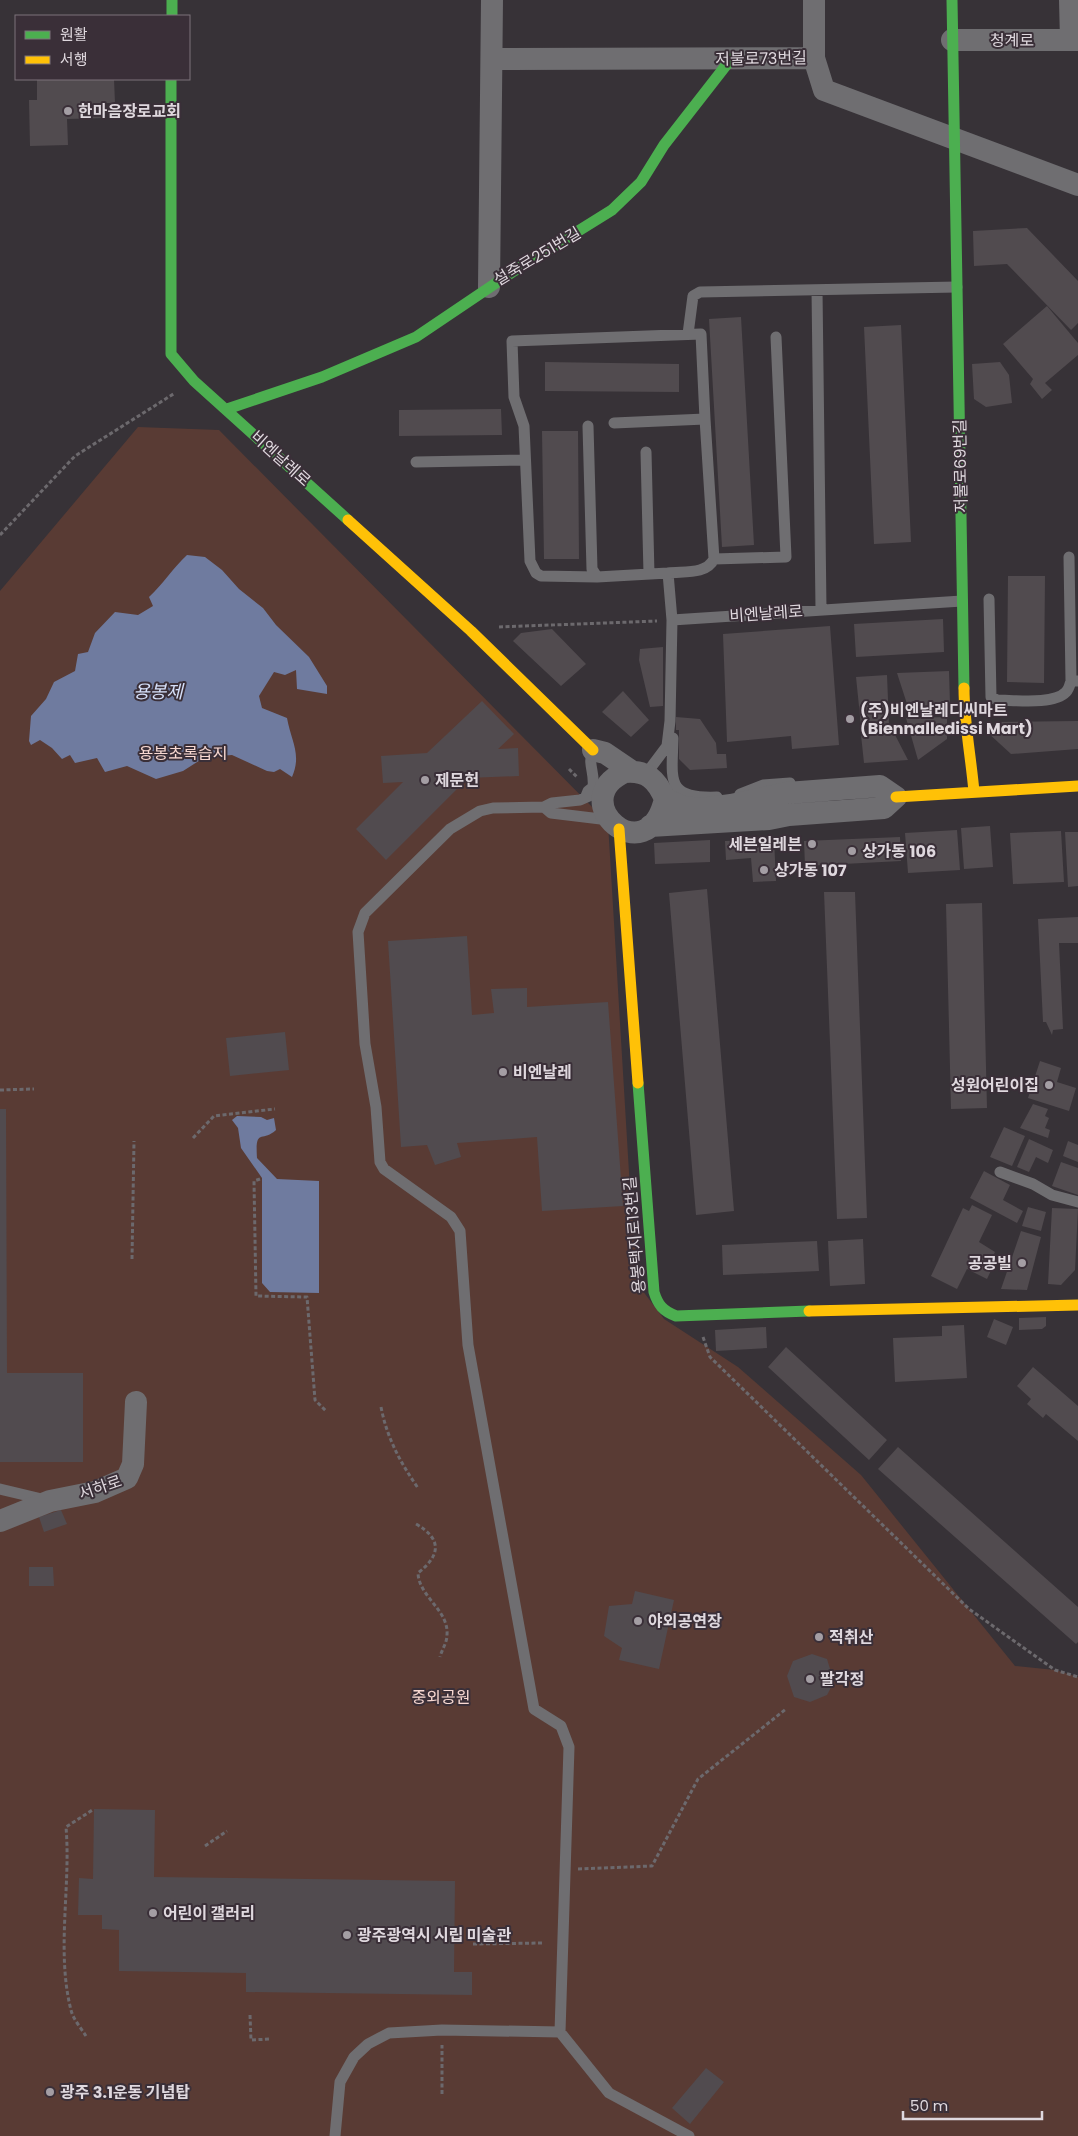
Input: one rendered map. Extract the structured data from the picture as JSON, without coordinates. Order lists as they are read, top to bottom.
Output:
{
  "streets": {
    "street": [
      "청계로",
      "저불로73번길",
      "설죽로251번길",
      "비엔날레로",
      "저불로69번길",
      "용봉택지로13번길",
      "서하로"
    ]
  },
  "crossings": [
    ["청계로", "저불로69번길"],
    ["저불로73번길", "설죽로251번길"],
    ["비엔날레로", "저불로69번길"]
  ],
  "water": ["용봉제"],
  "parks": ["용봉초록습지", "중외공원"],
  "places": [
    "한마음장로교회",
    "(주)비엔날레디씨마트 (Biennalledissi Mart)",
    "제문헌",
    "세븐일레븐",
    "상가동 106",
    "상가동 107",
    "비엔날레",
    "성원어린이집",
    "공공빌",
    "야외공연장",
    "적취산",
    "팔각정",
    "어린이 갤러리",
    "광주광역시 시립 미술관",
    "광주 3.1운동 기념탑"
  ],
  "legend": ["원활", "서행"],
  "scale_bar": "50 m"
}
